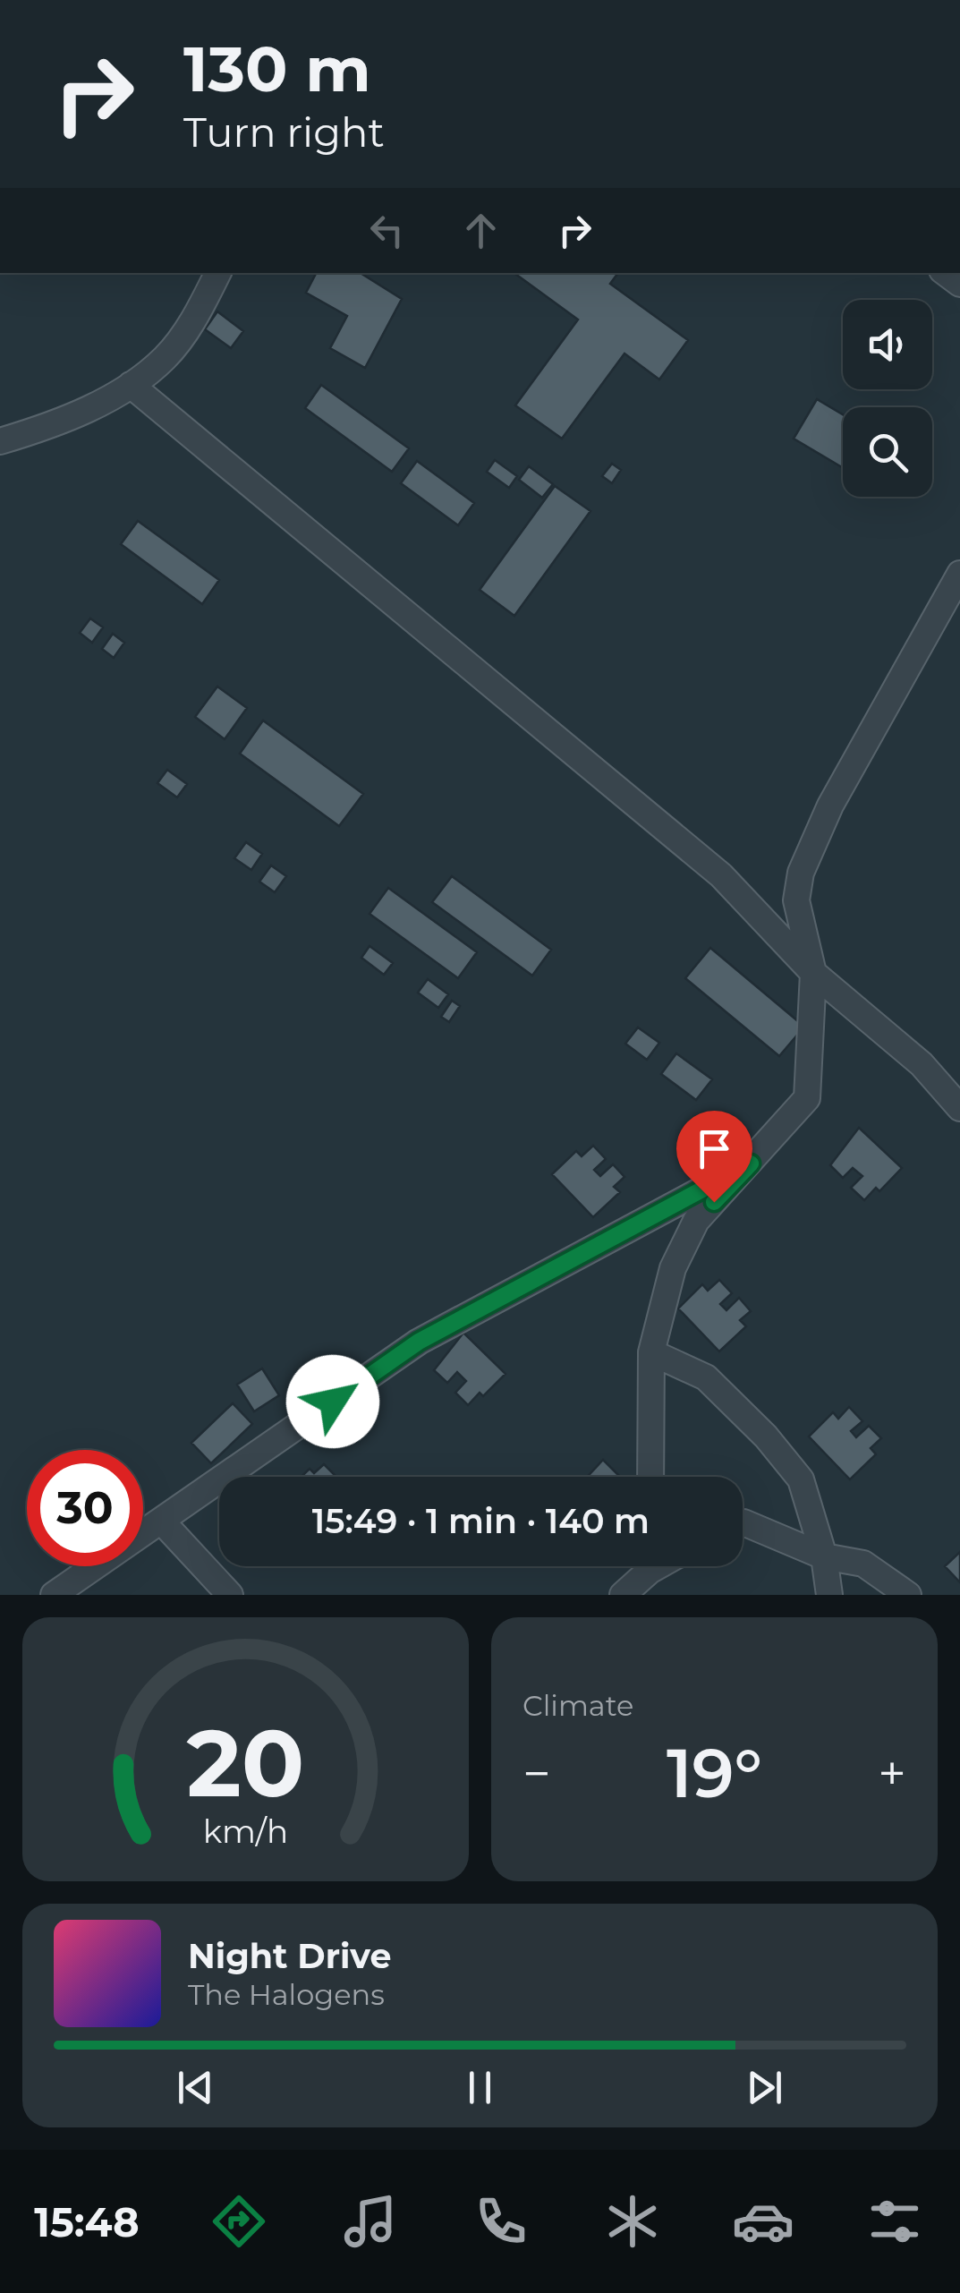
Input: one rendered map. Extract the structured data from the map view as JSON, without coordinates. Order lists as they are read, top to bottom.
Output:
{
  "page": {
    "turn": ["130 m", "Turn right"],
    "limit": "30",
    "trip": "15:49 · 1 min · 140 m",
    "tile": "Climate",
    "heat": ["−", "19°", "+"],
    "song": ["Night Drive", "The Halogens"],
    "tabs": "15:48",
    "gauge": ["20", "km/h"]
  }
}
